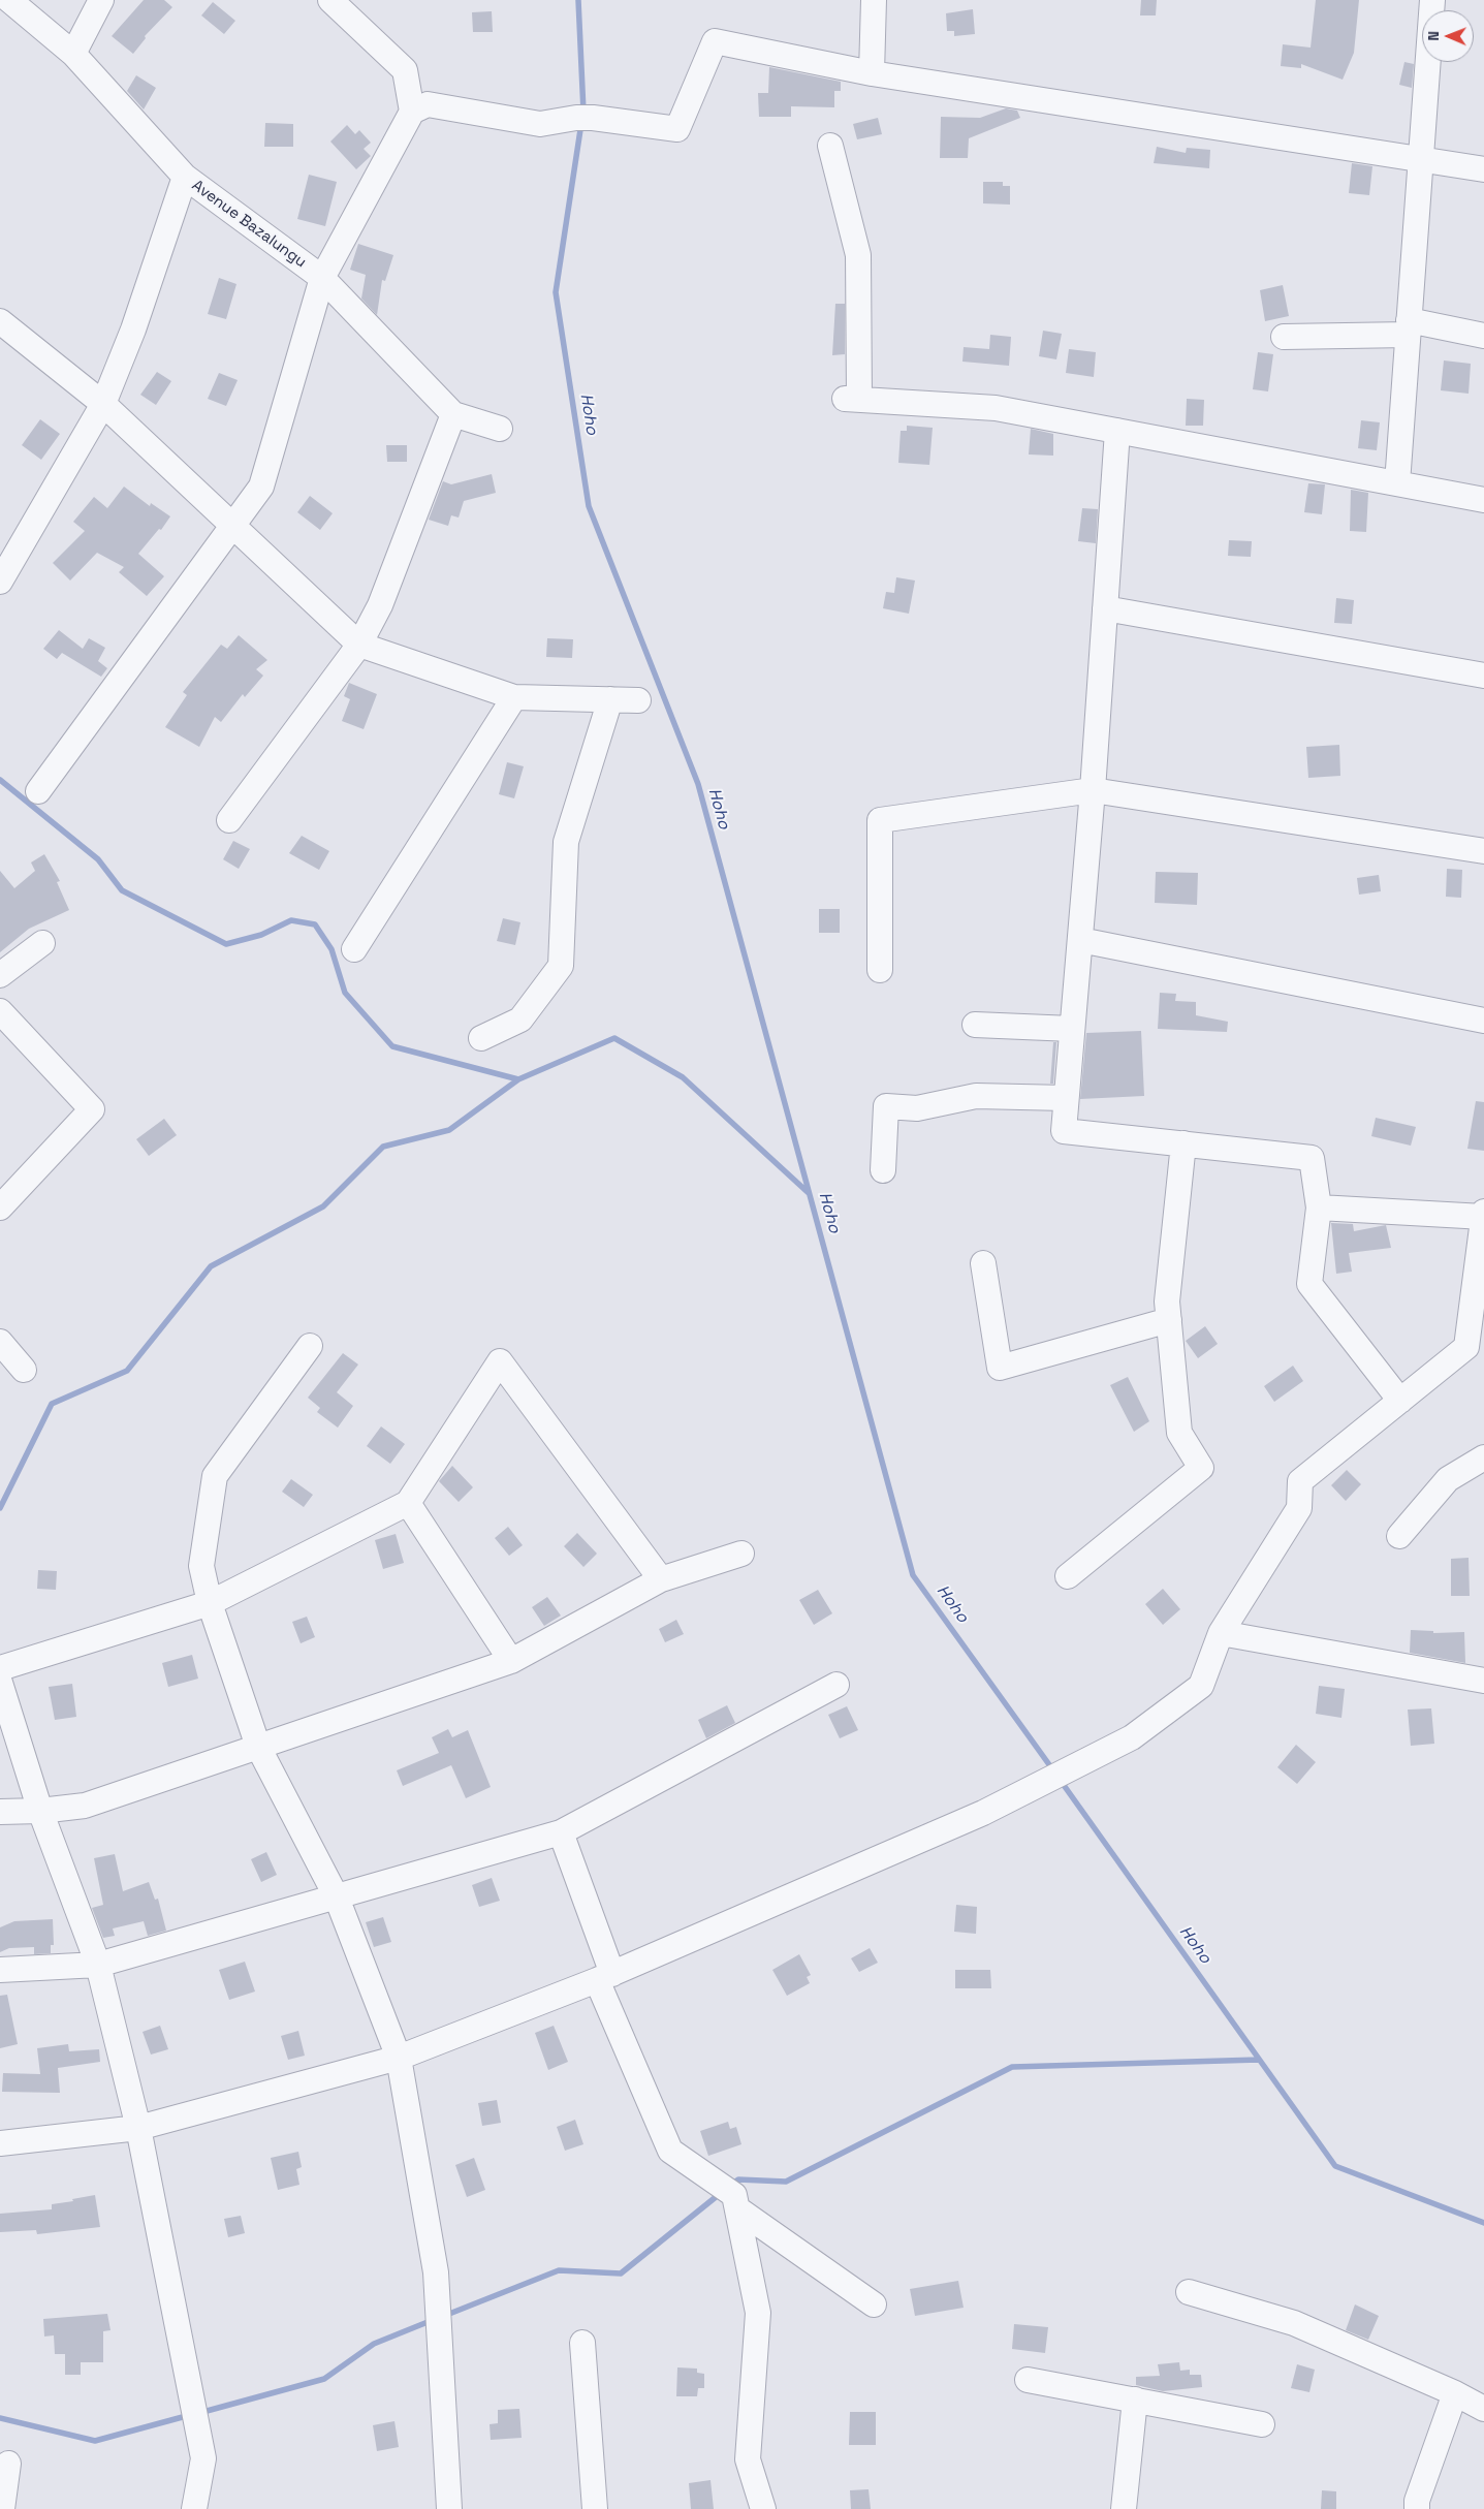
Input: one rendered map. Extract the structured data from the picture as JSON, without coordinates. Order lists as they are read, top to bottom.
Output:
{
  "streets": {
    "street": ["Avenue Bazalungu"]
  },
  "water": ["Hoho"],
  "north": "left"
}
